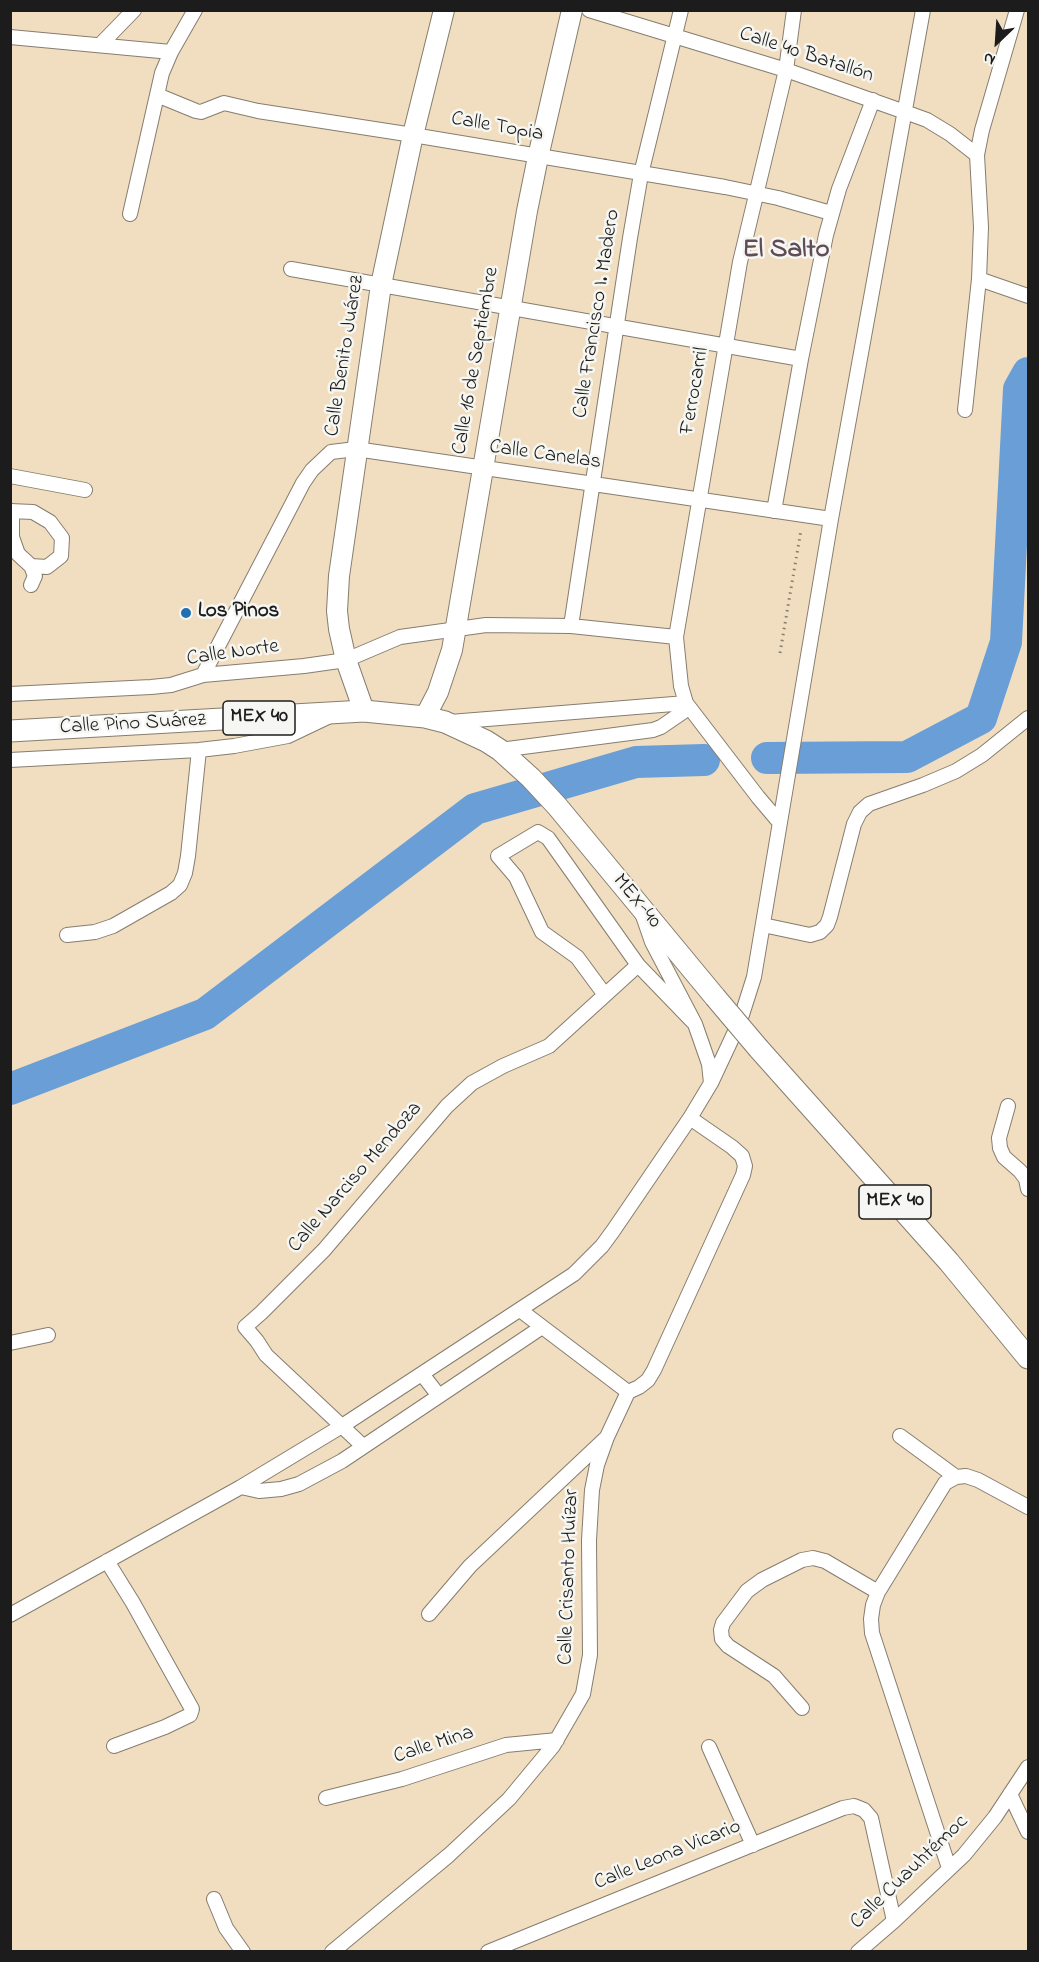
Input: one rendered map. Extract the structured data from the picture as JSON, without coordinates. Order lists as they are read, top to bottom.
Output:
{
  "streets": {
    "main road": ["MEX 40", "Calle Pino Suárez", "MEX-40"],
    "street": [
      "Calle 40 Batallón",
      "Calle Topia",
      "Calle Francisco I. Madero",
      "Calle Benito Juárez",
      "Calle 16 de Septiembre",
      "Ferrocarril",
      "Calle Canelas",
      "Calle Norte",
      "Calle Narciso Mendoza",
      "Calle Crisanto Huízar",
      "Calle Mina",
      "Calle Leona Vicario",
      "Calle Cuauhtémoc"
    ]
  },
  "crossings": [
    ["Calle 40 Batallón", "Calle Francisco I. Madero"],
    ["Calle 40 Batallón", "Ferrocarril"],
    ["Calle Topia", "Calle Francisco I. Madero"],
    ["Calle Topia", "Calle Benito Juárez"],
    ["Calle Topia", "Calle 16 de Septiembre"],
    ["Calle Topia", "Ferrocarril"],
    ["Calle Francisco I. Madero", "Calle Canelas"],
    ["Calle Benito Juárez", "Calle Canelas"],
    ["Calle Benito Juárez", "Calle Norte"],
    ["Calle Benito Juárez", "Calle Pino Suárez"],
    ["Calle 16 de Septiembre", "Calle Canelas"],
    ["Calle 16 de Septiembre", "Calle Norte"],
    ["Calle 16 de Septiembre", "Calle Pino Suárez"],
    ["Ferrocarril", "Calle Canelas"],
    ["Calle Canelas", "Calle Norte"],
    ["Calle Pino Suárez", "MEX-40"],
    ["Calle Crisanto Huízar", "Calle Mina"],
    ["Calle Leona Vicario", "Calle Cuauhtémoc"]
  ],
  "districts": ["El Salto"],
  "places": ["Los Pinos"],
  "north": "bottom left"
}
